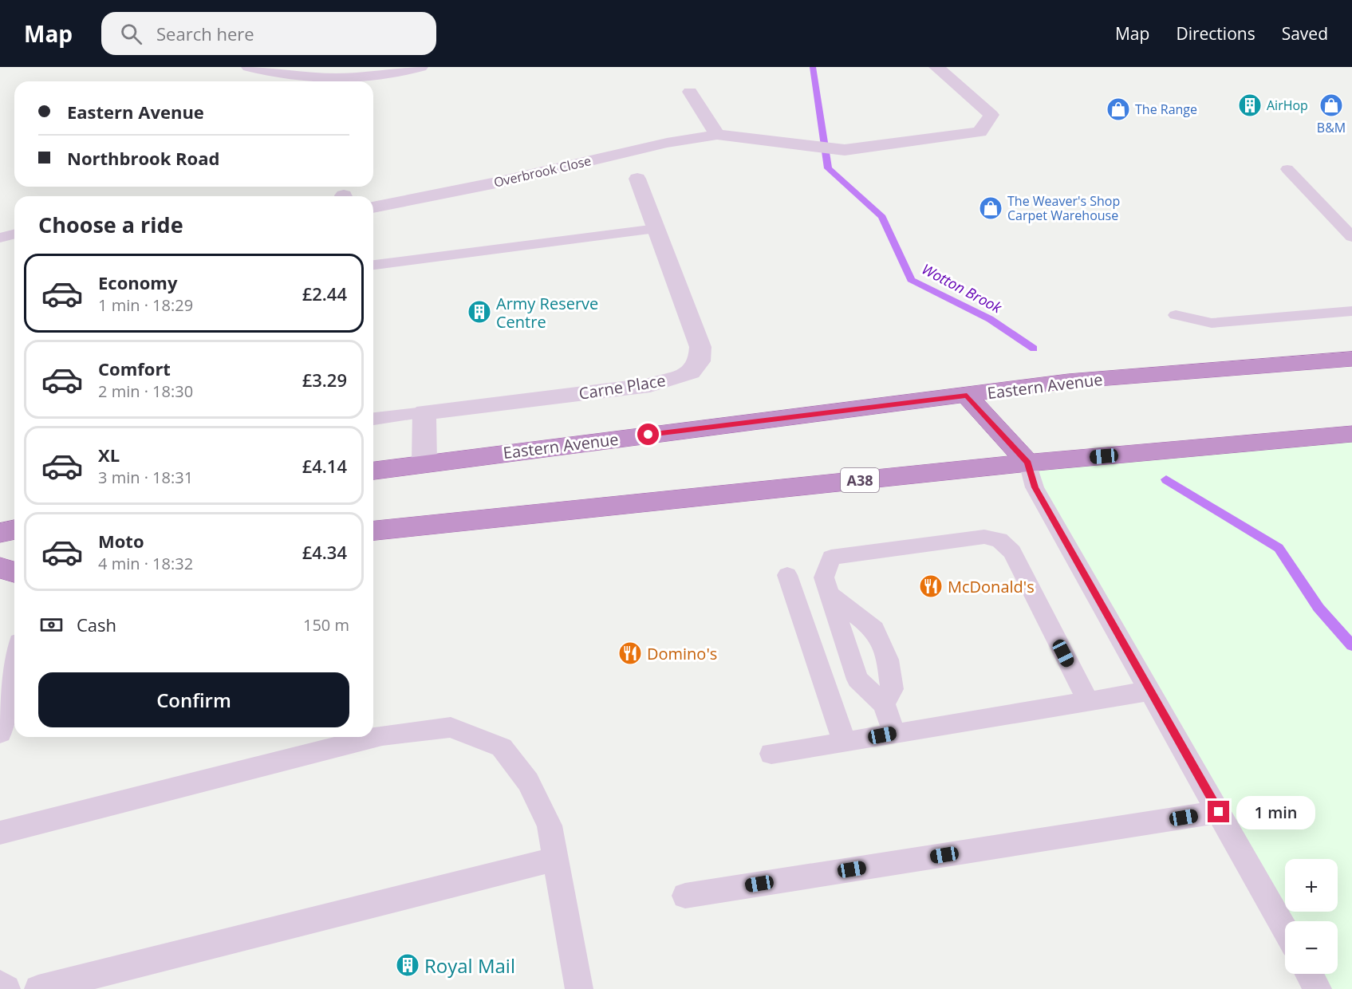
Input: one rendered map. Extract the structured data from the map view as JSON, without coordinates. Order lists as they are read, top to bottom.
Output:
{
  "streets": {
    "highway": ["Eastern Avenue", "A38"],
    "street": ["Overbrook Close", "Carne Place"]
  },
  "water": ["Wotton Brook"],
  "places": {
    "building": ["AirHop", "Army Reserve Centre", "Royal Mail"],
    "shop": ["B&M", "The Range", "The Weaver's Shop Carpet Warehouse"],
    "restaurant": ["McDonald's", "Domino's"]
  },
  "page": {
    "header": "Map",
    "search": "Search here",
    "nav": ["Map", "Directions", "Saved"],
    "banner": ["Eastern Avenue", "Northbrook Road"],
    "heading": "Choose a ride",
    "list": [
      {
        "name": "Economy",
        "note": "1 min · 18:29",
        "value": "£2.44"
      },
      {
        "name": "Comfort",
        "note": "2 min · 18:30",
        "value": "£3.29"
      },
      {
        "name": "XL",
        "note": "3 min · 18:31",
        "value": "£4.14"
      },
      {
        "name": "Moto",
        "note": "4 min · 18:32",
        "value": "£4.34"
      }
    ],
    "pay": ["Cash", "150 m"],
    "buttons": "Confirm",
    "bubble": "1 min",
    "map_buttons": ["+", "−"]
  }
}
